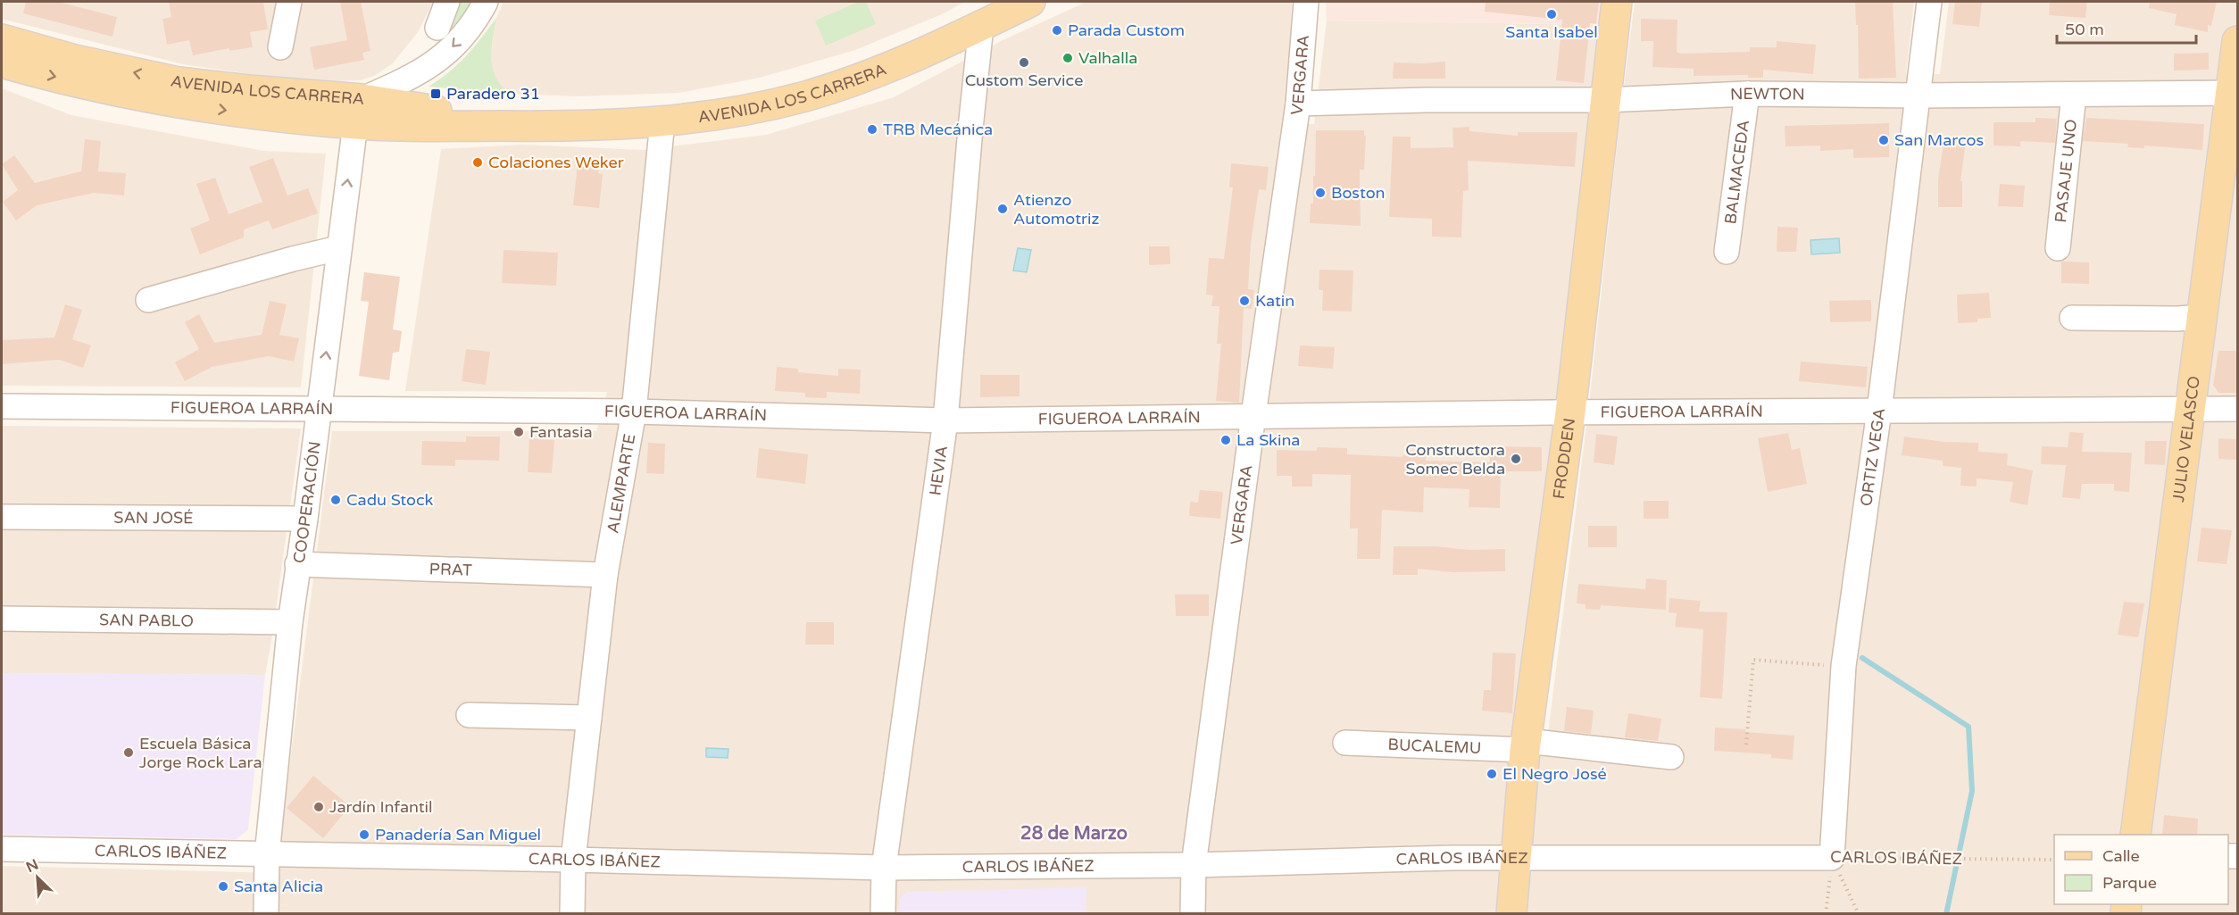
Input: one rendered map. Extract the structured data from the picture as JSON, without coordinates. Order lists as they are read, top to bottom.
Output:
{
  "streets": {
    "main road": ["AVENIDA LOS CARRERA", "JULIO VELASCO", "FRODDEN"],
    "street": [
      "VERGARA",
      "NEWTON",
      "PASAJE UNO",
      "BALMACEDA",
      "FIGUEROA LARRAÍN",
      "ORTIZ VEGA",
      "HEVIA",
      "ALEMPARTE",
      "COOPERACIÓN",
      "SAN JOSÉ",
      "PRAT",
      "SAN PABLO",
      "BUCALEMU",
      "CARLOS IBÁÑEZ"
    ]
  },
  "crossings": [
    ["VERGARA", "NEWTON"],
    ["VERGARA", "FIGUEROA LARRAÍN"],
    ["VERGARA", "CARLOS IBÁÑEZ"],
    ["AVENIDA LOS CARRERA", "HEVIA"],
    ["AVENIDA LOS CARRERA", "ALEMPARTE"],
    ["AVENIDA LOS CARRERA", "COOPERACIÓN"],
    ["NEWTON", "PASAJE UNO"],
    ["NEWTON", "BALMACEDA"],
    ["NEWTON", "JULIO VELASCO"],
    ["NEWTON", "ORTIZ VEGA"],
    ["NEWTON", "FRODDEN"],
    ["FIGUEROA LARRAÍN", "JULIO VELASCO"],
    ["FIGUEROA LARRAÍN", "ORTIZ VEGA"],
    ["FIGUEROA LARRAÍN", "FRODDEN"],
    ["FIGUEROA LARRAÍN", "HEVIA"],
    ["FIGUEROA LARRAÍN", "ALEMPARTE"],
    ["FIGUEROA LARRAÍN", "COOPERACIÓN"],
    ["ORTIZ VEGA", "CARLOS IBÁÑEZ"],
    ["FRODDEN", "BUCALEMU"],
    ["FRODDEN", "CARLOS IBÁÑEZ"],
    ["HEVIA", "CARLOS IBÁÑEZ"],
    ["ALEMPARTE", "PRAT"],
    ["ALEMPARTE", "CARLOS IBÁÑEZ"],
    ["COOPERACIÓN", "SAN JOSÉ"],
    ["COOPERACIÓN", "PRAT"],
    ["COOPERACIÓN", "SAN PABLO"],
    ["COOPERACIÓN", "CARLOS IBÁÑEZ"]
  ],
  "one_way": ["COOPERACIÓN"],
  "districts": ["28 de Marzo"],
  "places": {
    "other": [
      "Santa Isabel",
      "Parada Custom",
      "Valhalla",
      "Custom Service",
      "TRB Mecánica",
      "San Marcos",
      "Colaciones Weker",
      "Boston",
      "Atienzo Automotriz",
      "Katin",
      "Fantasia",
      "La Skina",
      "Constructora Somec Belda",
      "Cadu Stock",
      "Escuela Básica Jorge Rock Lara",
      "El Negro José",
      "Jardín Infantil",
      "Panadería San Miguel",
      "Santa Alicia"
    ],
    "transit": ["Paradero 31"]
  },
  "legend": ["Calle", "Parque"],
  "scale_bar": "50 m",
  "north": "top left"
}
